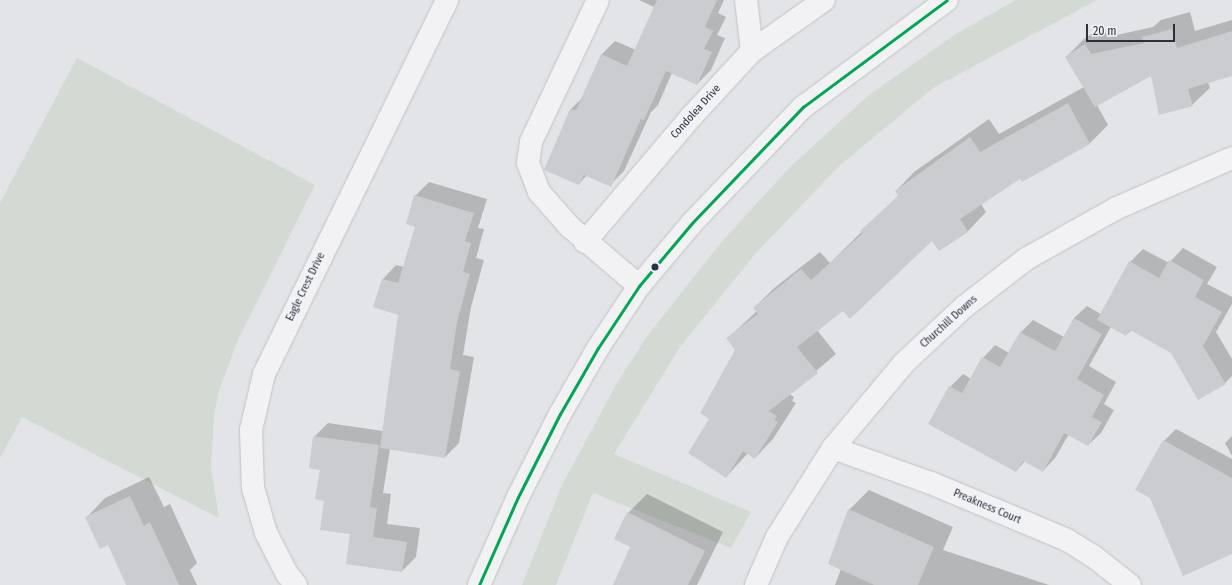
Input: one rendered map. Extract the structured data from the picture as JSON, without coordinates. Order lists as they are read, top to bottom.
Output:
{
  "streets": {
    "street": [
      "Condolea Drive",
      "Eagle Crest Drive",
      "Churchill Downs",
      "Preakness Court"
    ]
  },
  "crossings": [
    ["Churchill Downs", "Preakness Court"]
  ],
  "scale_bar": "20 m"
}
